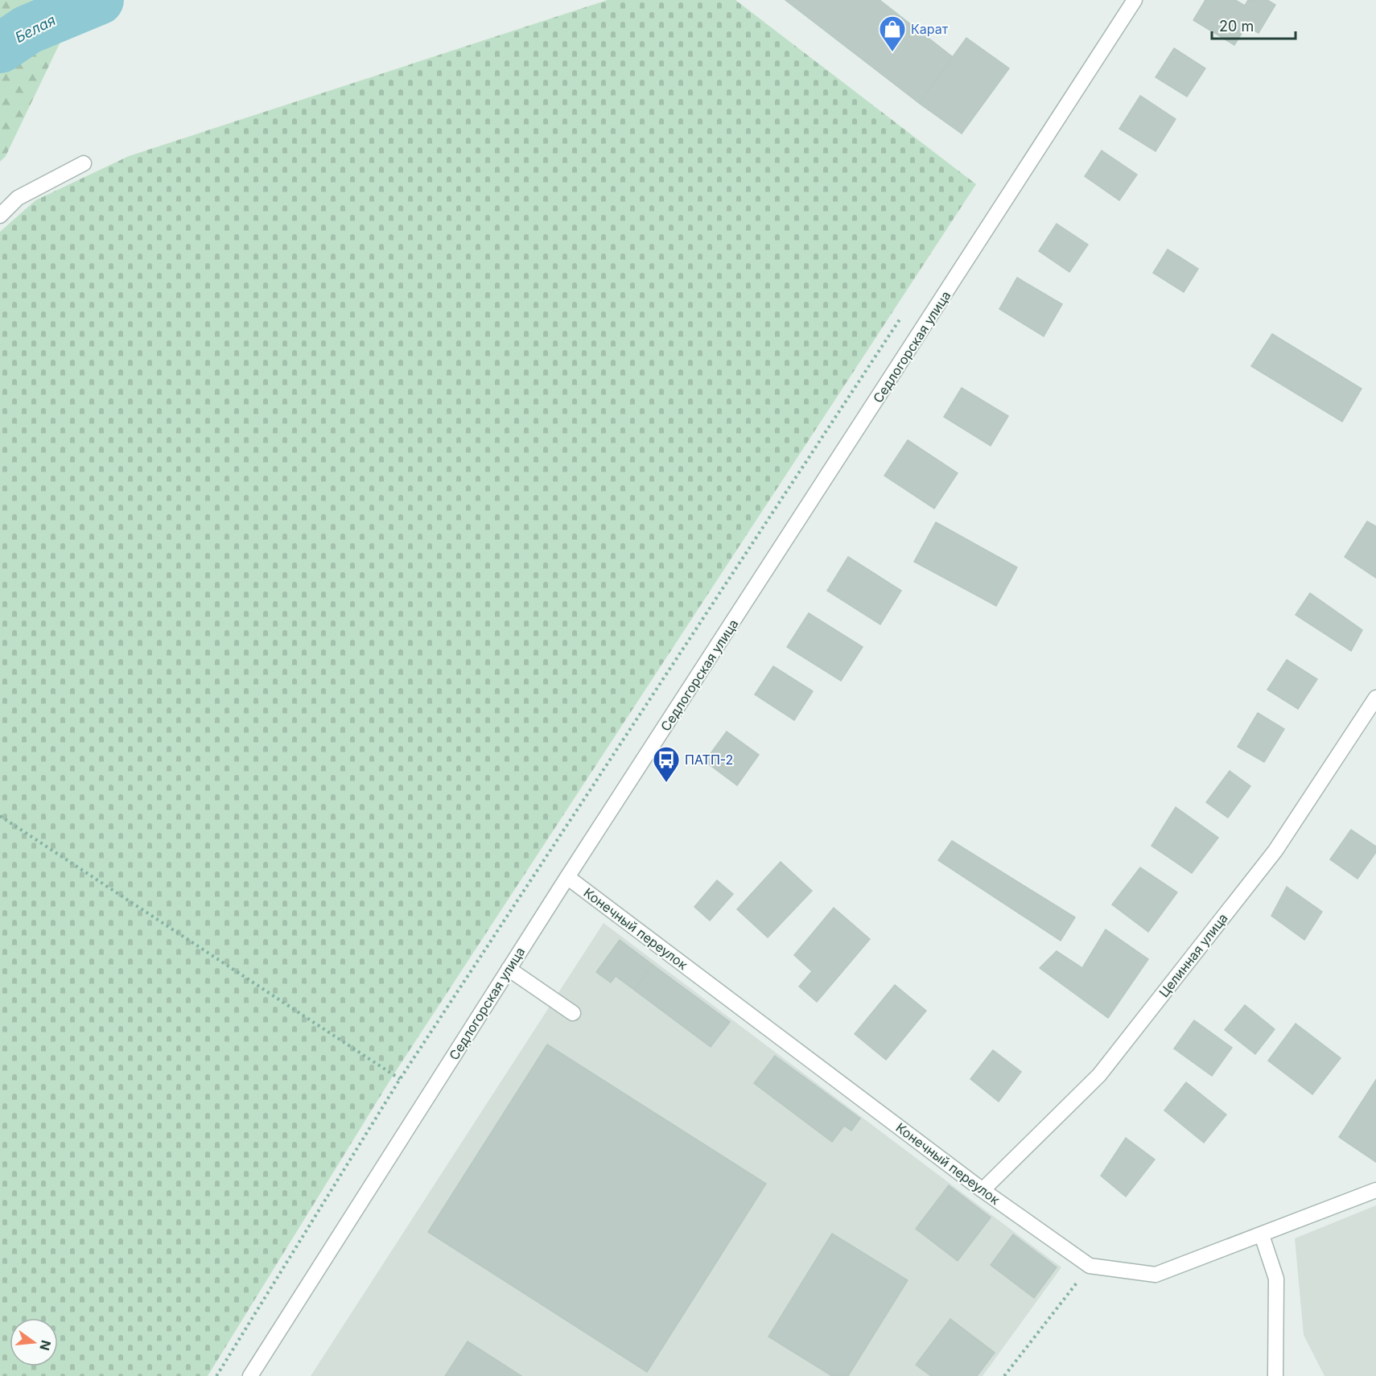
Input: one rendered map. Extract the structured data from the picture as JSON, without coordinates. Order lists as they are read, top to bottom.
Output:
{
  "streets": {
    "street": ["Седлогорская улица", "Конечный переулок", "Целинная улица"]
  },
  "crossings": [
    ["Седлогорская улица", "Конечный переулок"],
    ["Конечный переулок", "Целинная улица"]
  ],
  "water": ["Белая"],
  "places": {
    "shop": ["Карат"],
    "bus stop": ["ПАТП-2"]
  },
  "scale_bar": "20 m",
  "north": "right"
}
